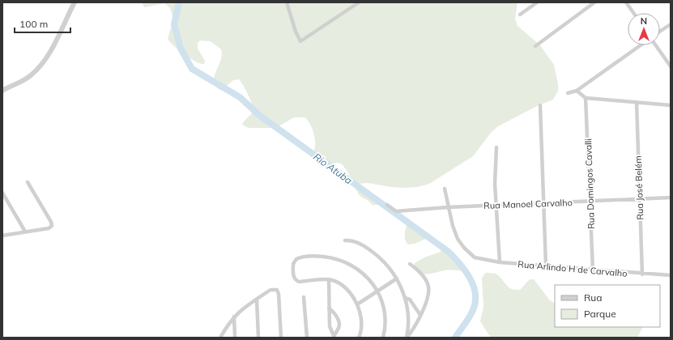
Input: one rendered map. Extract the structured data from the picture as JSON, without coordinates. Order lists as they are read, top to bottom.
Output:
{
  "streets": {
    "street": [
      "Rua Domingos Cavalli",
      "Rua José Belém",
      "Rua Manoel Carvalho",
      "Rua Arlindo H de Carvalho"
    ]
  },
  "crossings": [
    ["Rua Domingos Cavalli", "Rua Manoel Carvalho"],
    ["Rua Domingos Cavalli", "Rua Arlindo H de Carvalho"],
    ["Rua José Belém", "Rua Manoel Carvalho"],
    ["Rua José Belém", "Rua Arlindo H de Carvalho"],
    ["Rua Manoel Carvalho", "Rua Arlindo H de Carvalho"]
  ],
  "water": ["Rio Atuba"],
  "legend": ["Rua", "Parque"],
  "scale_bar": "100 m",
  "north": "top"
}
